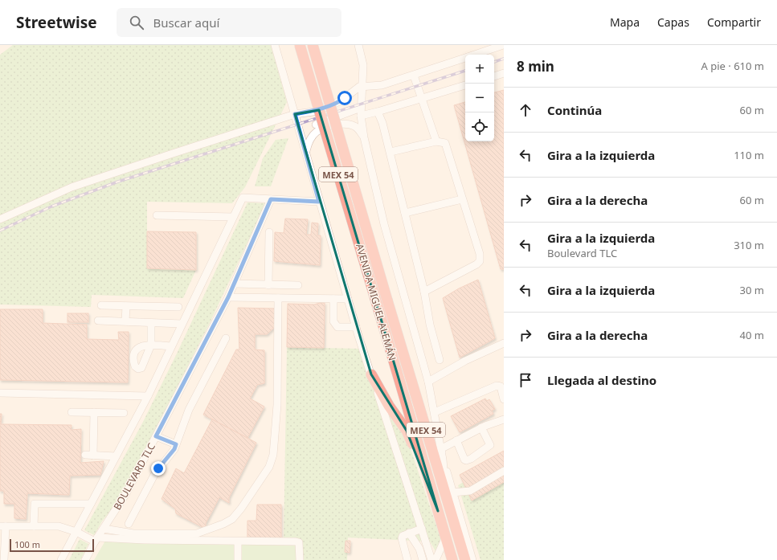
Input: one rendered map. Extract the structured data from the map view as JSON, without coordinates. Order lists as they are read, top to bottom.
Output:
{
  "streets": {
    "highway": ["MEX 54", "AVENIDA MIGUEL ALEMÁN"],
    "street": ["BOULEVARD TLC"]
  },
  "scale_bar": "100 m",
  "page": {
    "header": "Streetwise",
    "search": "Buscar aquí",
    "nav": ["Mapa", "Capas", "Compartir"],
    "heading": ["8 min", "A pie · 610 m"],
    "map_buttons": ["+", "−"],
    "list": [
      ["Continúa", "60 m"],
      ["Gira a la izquierda", "110 m"],
      ["Gira a la derecha", "60 m"],
      ["Gira a la izquierda", "Boulevard TLC", "310 m"],
      ["Gira a la izquierda", "30 m"],
      ["Gira a la derecha", "40 m"],
      "Llegada al destino"
    ],
    "scale": "100 m"
  }
}
